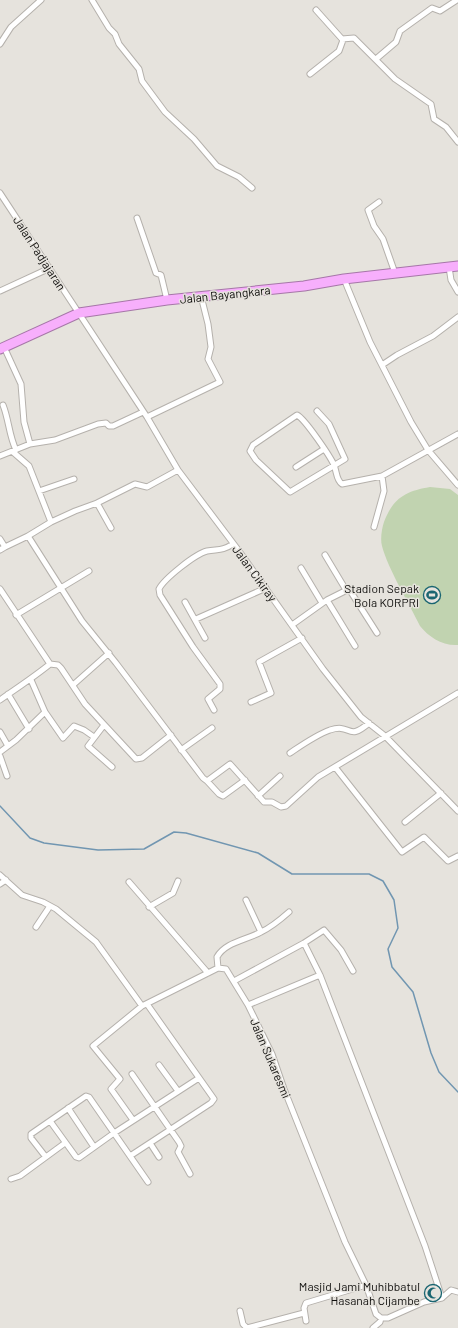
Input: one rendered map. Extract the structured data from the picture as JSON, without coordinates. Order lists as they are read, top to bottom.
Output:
{
  "streets": {
    "highway": ["Jalan Bayangkara"],
    "street": ["Jalan Padjajaran", "Jalan Cikiray", "Jalan Sukaresmi"]
  },
  "crossings": [
    ["Jalan Padjajaran", "Jalan Bayangkara"],
    ["Jalan Padjajaran", "Jalan Cikiray"],
    ["Jalan Bayangkara", "Jalan Cikiray"]
  ],
  "places": {
    "sports": ["Stadion Sepak Bola KORPRI"],
    "mosque": ["Masjid Jami Muhibbatul Hasanah Cijambe"]
  }
}
